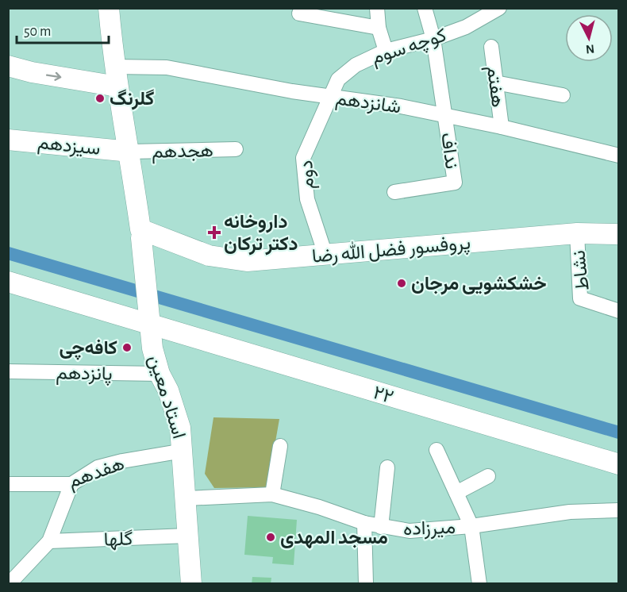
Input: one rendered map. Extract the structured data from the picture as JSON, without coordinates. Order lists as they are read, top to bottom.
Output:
{
  "streets": {
    "main road": [
      "سیزدهم",
      "پروفسور فضل الله رضا",
      "۲۲",
      "استاد معین"
    ],
    "street": [
      "کوچه سوم",
      "هفتم",
      "شانزدهم",
      "هجدهم",
      "نداف",
      "دوم",
      "نشاط",
      "پانزدهم",
      "هفدهم",
      "میرزاده",
      "گلها"
    ]
  },
  "crossings": [
    ["کوچه سوم", "شانزدهم"],
    ["کوچه سوم", "دوم"],
    ["هفتم", "شانزدهم"],
    ["شانزدهم", "نداف"],
    ["شانزدهم", "دوم"],
    ["شانزدهم", "استاد معین"],
    ["سیزدهم", "هجدهم"],
    ["سیزدهم", "استاد معین"],
    ["هجدهم", "استاد معین"],
    ["دوم", "پروفسور فضل الله رضا"],
    ["پروفسور فضل الله رضا", "نشاط"],
    ["پروفسور فضل الله رضا", "استاد معین"],
    ["پانزدهم", "استاد معین"],
    ["۲۲", "استاد معین"],
    ["استاد معین", "هفدهم"],
    ["استاد معین", "میرزاده"],
    ["استاد معین", "گلها"]
  ],
  "places": {
    "other": [
      "گلرنگ",
      "خشکشویی مرجان",
      "کافه‌چی",
      "مسجد المهدی"
    ],
    "health": ["داروخانه دکتر ترکان"]
  },
  "scale_bar": "50 m",
  "north": "bottom"
}
